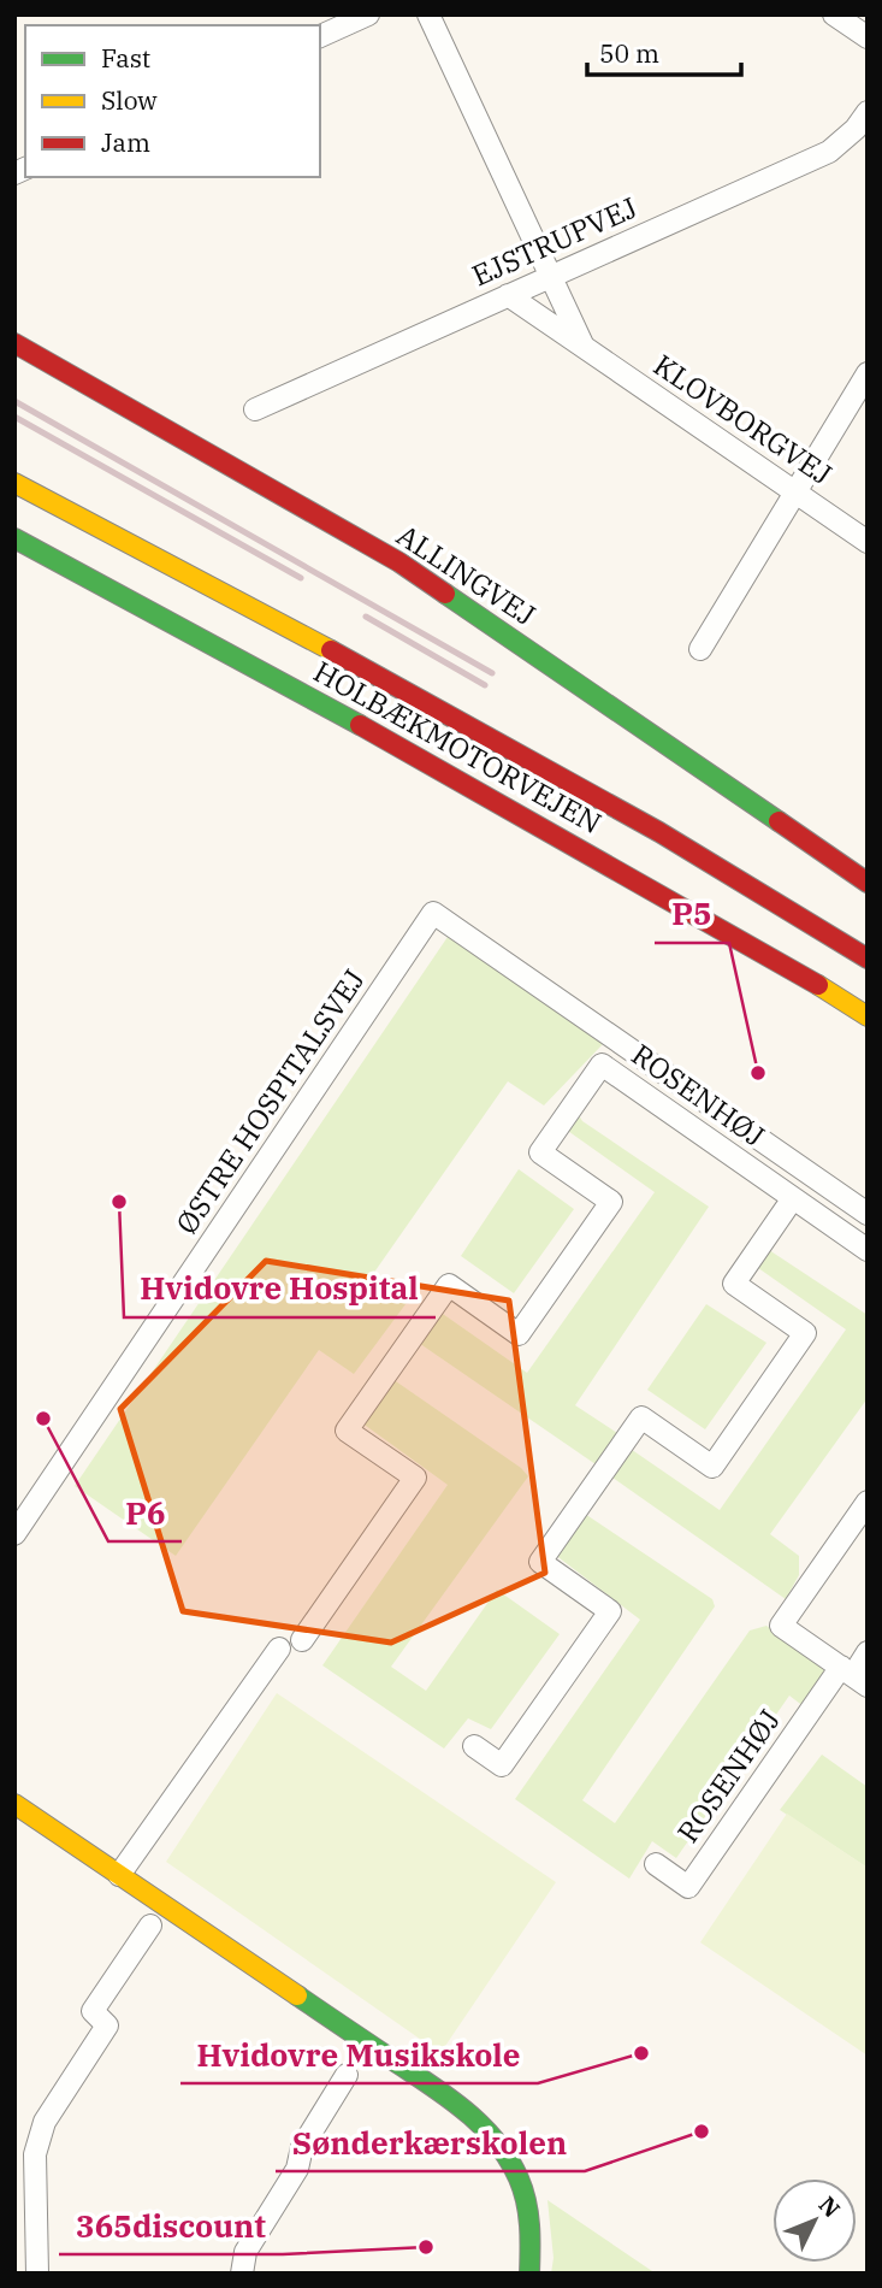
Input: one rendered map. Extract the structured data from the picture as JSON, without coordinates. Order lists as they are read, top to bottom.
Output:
{
  "streets": {
    "main road": ["ALLINGVEJ", "HOLBÆKMOTORVEJEN"],
    "street": [
      "EJSTRUPVEJ",
      "KLOVBORGVEJ",
      "ROSENHØJ",
      "ØSTRE HOSPITALSVEJ"
    ]
  },
  "crossings": [
    ["EJSTRUPVEJ", "KLOVBORGVEJ"],
    ["ROSENHØJ", "ØSTRE HOSPITALSVEJ"]
  ],
  "places": [
    "P5",
    "Hvidovre Hospital",
    "P6",
    "Hvidovre Musikskole",
    "Sønderkærskolen",
    "365discount"
  ],
  "legend": ["Fast", "Slow", "Jam"],
  "scale_bar": "50 m",
  "north": "top right"
}
